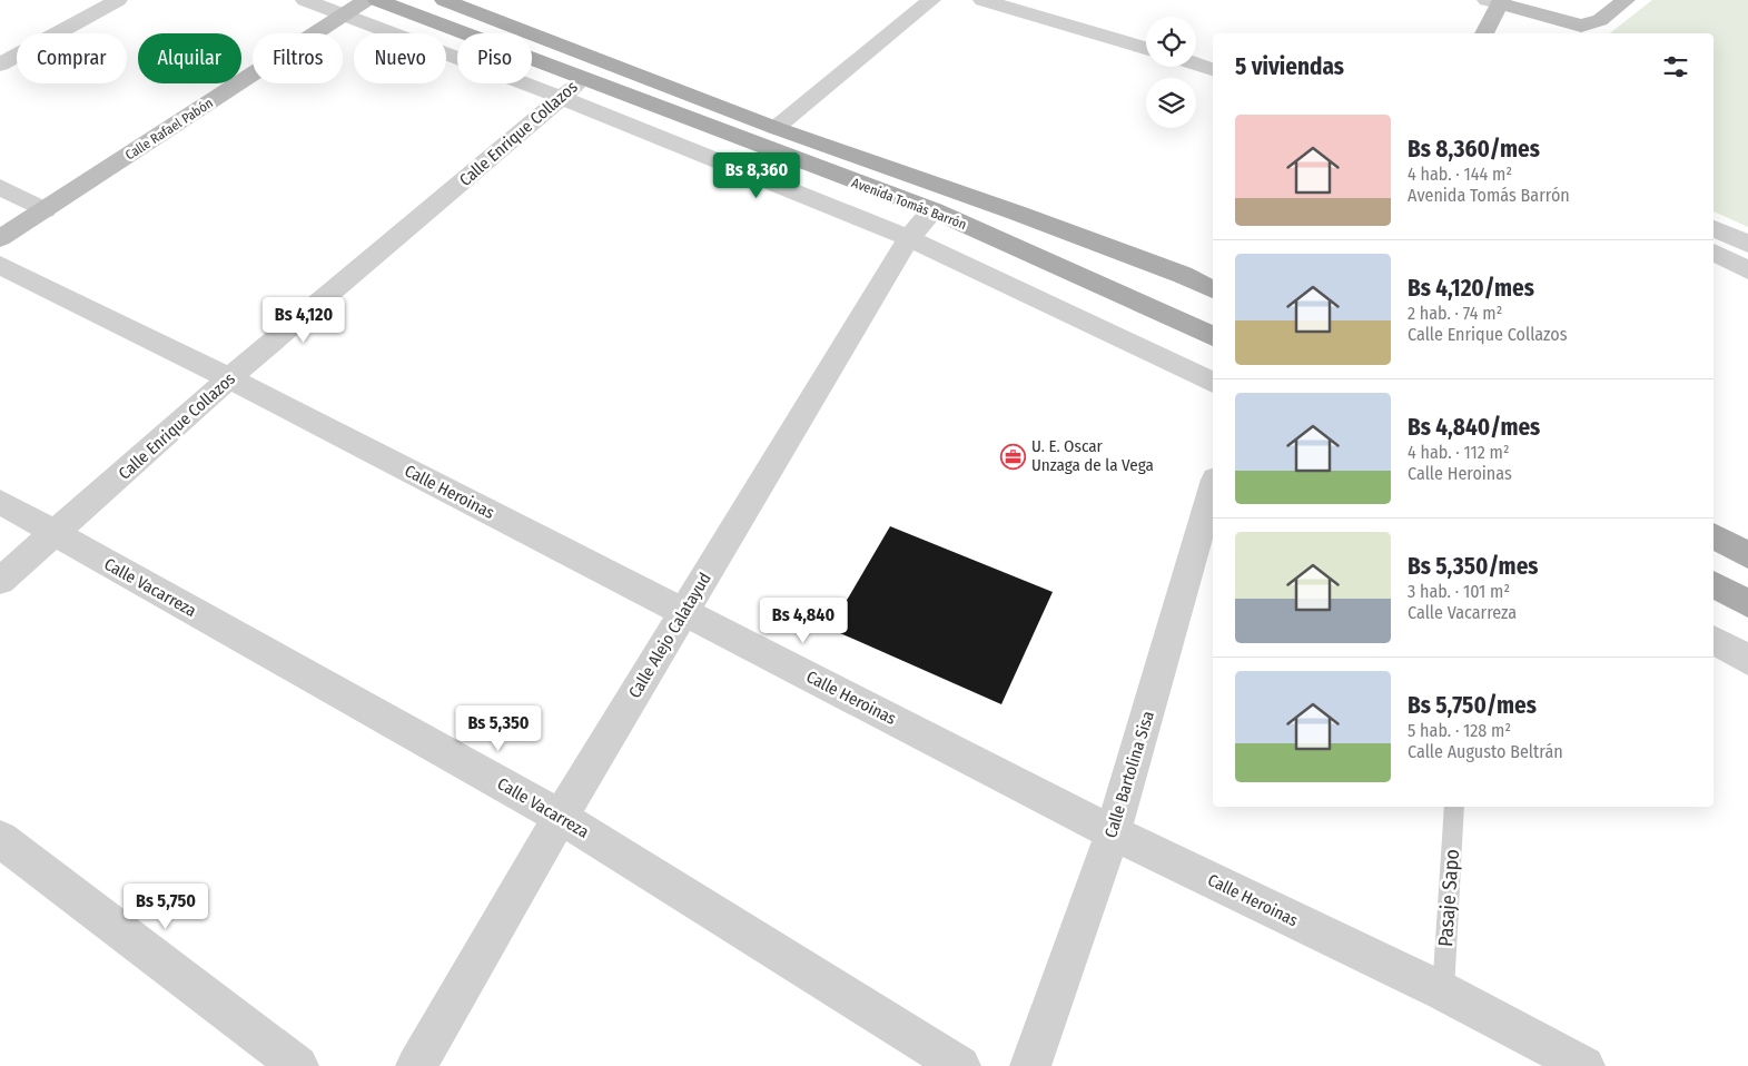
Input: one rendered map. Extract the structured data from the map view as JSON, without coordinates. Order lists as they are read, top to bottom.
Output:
{
  "streets": {
    "main road": ["Avenida Tomás Barrón"],
    "street": [
      "Calle Rafael Pabón",
      "Calle Enrique Collazos",
      "Calle Heroinas",
      "Calle Vacarreza",
      "Calle Alejo Calatayud",
      "Calle Bartolina Sisa"
    ],
    "lane": ["Pasaje Sapo"]
  },
  "crossings": [
    ["Calle Enrique Collazos", "Avenida Tomás Barrón"],
    ["Calle Enrique Collazos", "Calle Heroinas"],
    ["Calle Enrique Collazos", "Calle Vacarreza"],
    ["Avenida Tomás Barrón", "Calle Alejo Calatayud"],
    ["Calle Heroinas", "Calle Alejo Calatayud"],
    ["Calle Heroinas", "Calle Bartolina Sisa"],
    ["Calle Heroinas", "Pasaje Sapo"],
    ["Calle Vacarreza", "Calle Alejo Calatayud"]
  ],
  "places": {
    "office": ["U. E. Oscar Unzaga de la Vega"]
  },
  "page": {
    "chip": [
      "Comprar",
      "Alquilar",
      "Filtros",
      "Nuevo",
      "Piso"
    ],
    "heading": "5 viviendas",
    "list": [
      {
        "name": "Bs 8,360/mes",
        "note": "4 hab. · 144 m² · Avenida Tomás Barrón"
      },
      {
        "name": "Bs 4,120/mes",
        "note": "2 hab. · 74 m² · Calle Enrique Collazos"
      },
      {
        "name": "Bs 4,840/mes",
        "note": "4 hab. · 112 m² · Calle Heroinas"
      },
      {
        "name": "Bs 5,350/mes",
        "note": "3 hab. · 101 m² · Calle Vacarreza"
      },
      {
        "name": "Bs 5,750/mes",
        "note": "5 hab. · 128 m² · Calle Augusto Beltrán"
      }
    ],
    "price": [
      "Bs 8,360",
      "Bs 4,120",
      "Bs 4,840",
      "Bs 5,350",
      "Bs 5,750"
    ]
  }
}
